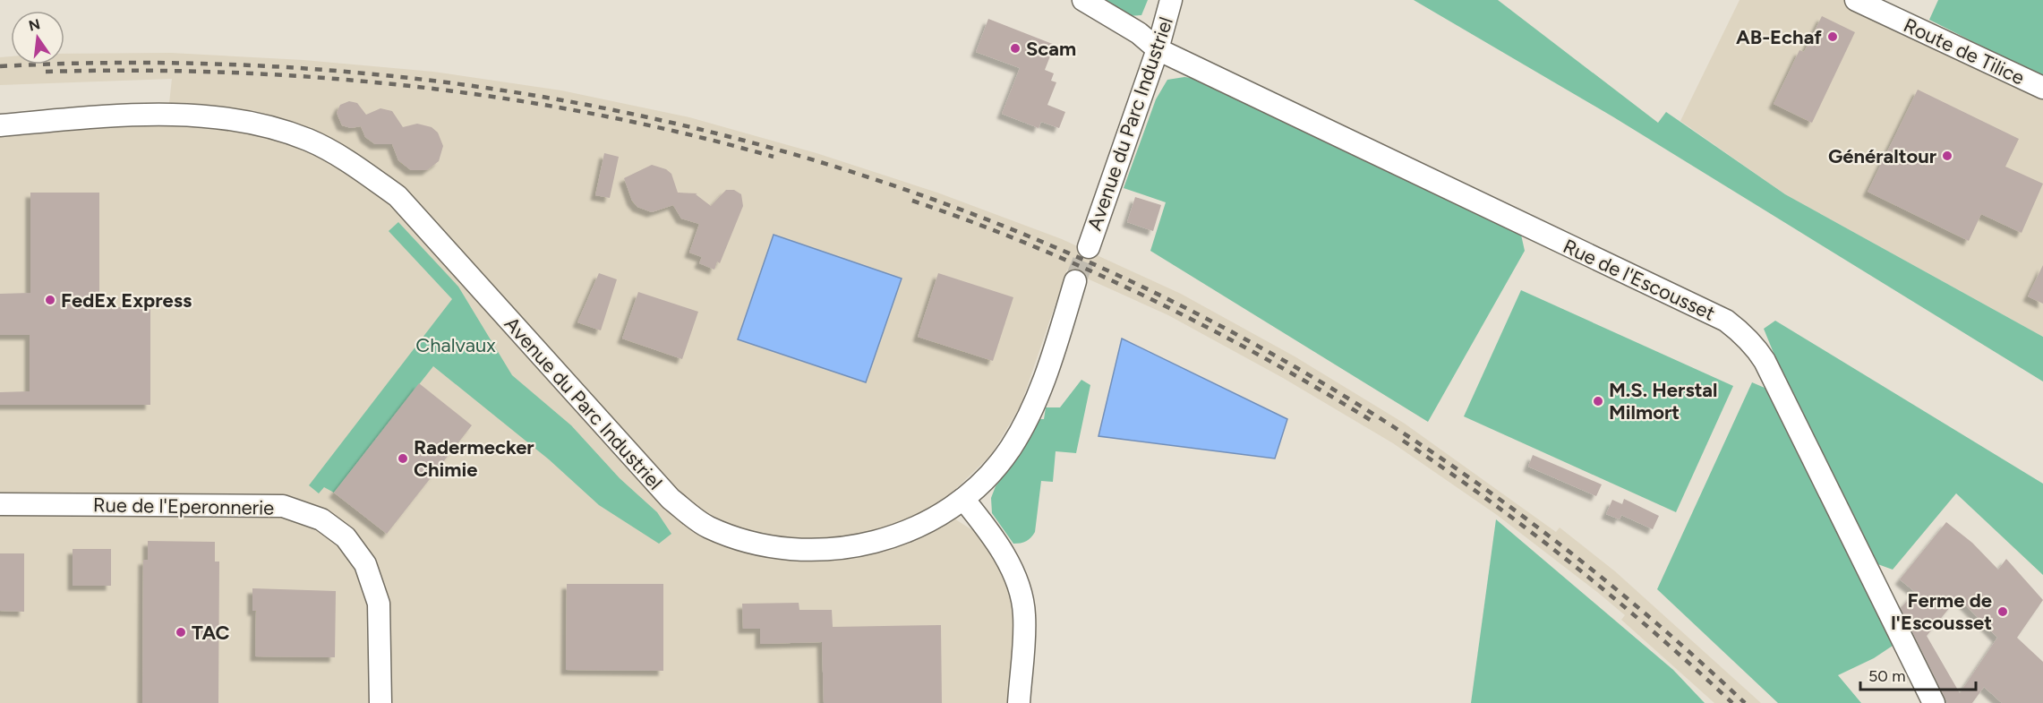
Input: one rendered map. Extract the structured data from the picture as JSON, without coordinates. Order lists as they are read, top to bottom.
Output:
{
  "streets": {
    "street": [
      "Route de Tilice",
      "Avenue du Parc Industriel",
      "Rue de l'Escousset",
      "Rue de l'Eperonnerie"
    ]
  },
  "crossings": [
    ["Avenue du Parc Industriel", "Rue de l'Escousset"]
  ],
  "parks": ["Chalvaux"],
  "places": [
    "AB-Echaf",
    "Scam",
    "Généraltour",
    "FedEx Express",
    "M.S. Herstal Milmort",
    "Radermecker Chimie",
    "Ferme de l'Escousset",
    "TAC"
  ],
  "scale_bar": "50 m",
  "north": "top"
}
